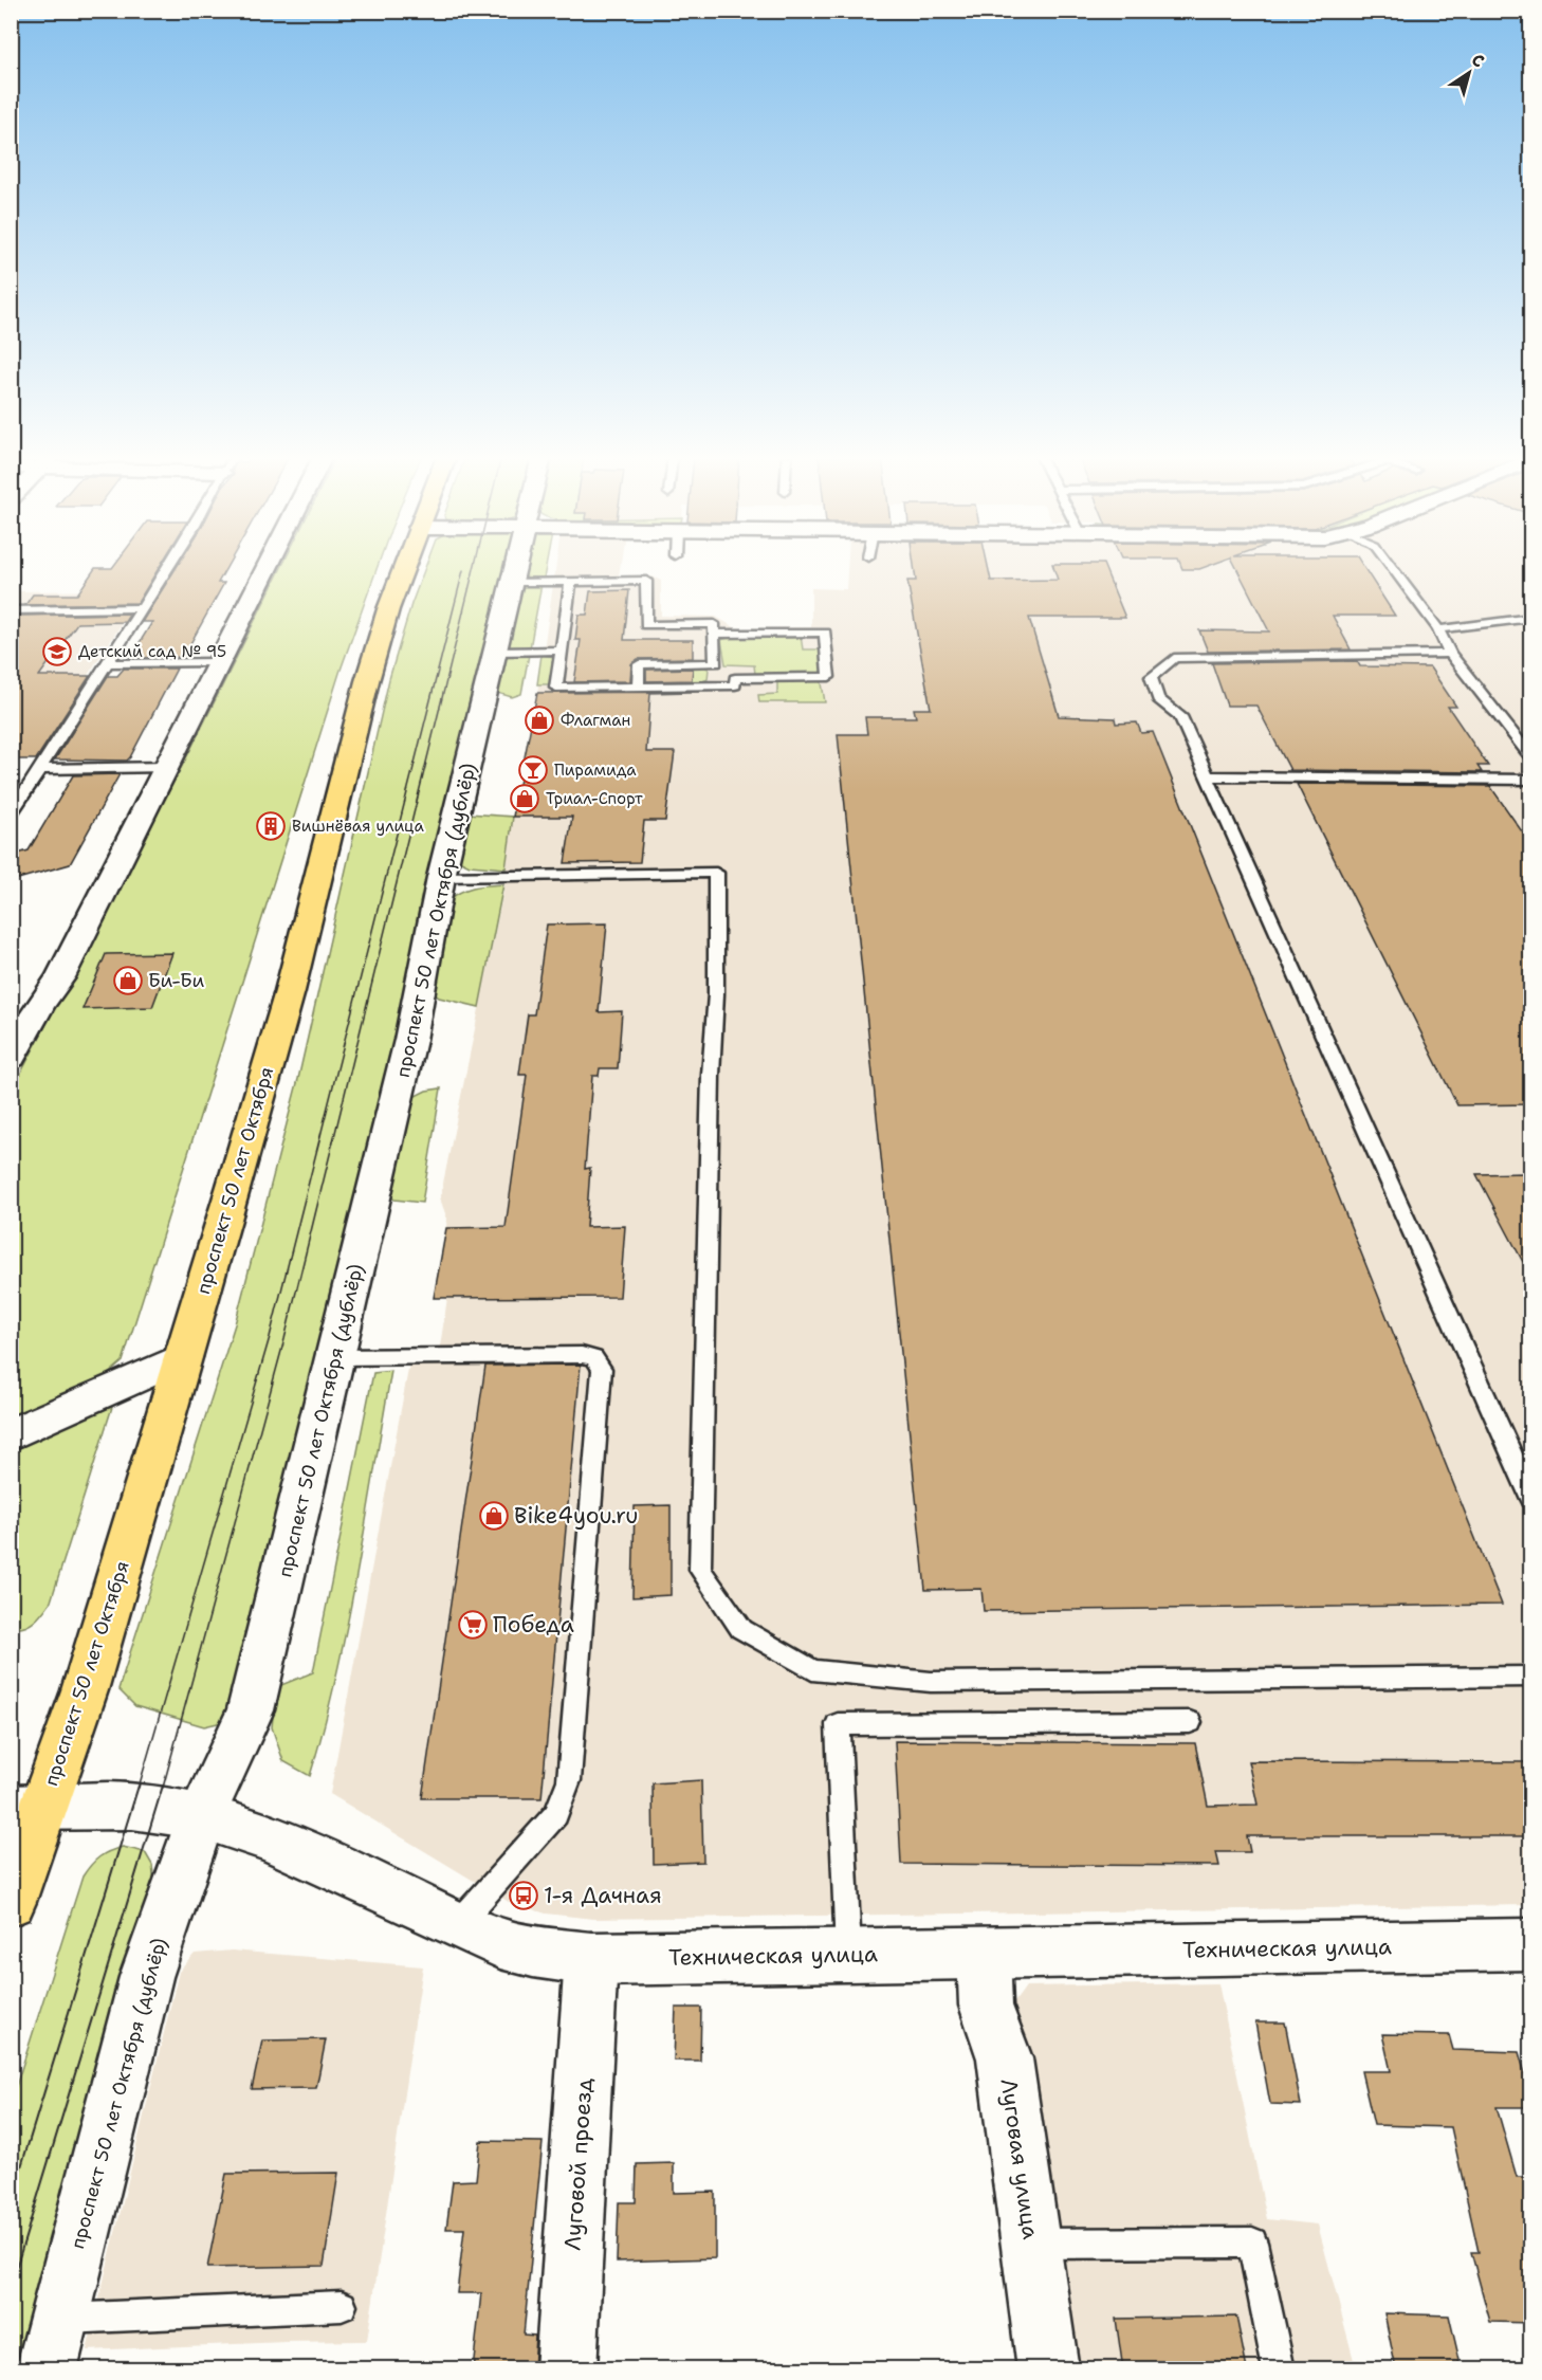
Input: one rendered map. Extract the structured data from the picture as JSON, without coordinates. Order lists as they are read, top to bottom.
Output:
{
  "streets": {
    "main road": ["проспект 50 лет Октября"],
    "street": [
      "проспект 50 лет Октября (дублёр)",
      "Техническая улица",
      "Луговая улица",
      "Луговой проезд"
    ]
  },
  "crossings": [
    ["проспект 50 лет Октября (дублёр)", "Техническая улица"],
    ["проспект 50 лет Октября", "Техническая улица"],
    ["Техническая улица", "Луговая улица"],
    ["Техническая улица", "Луговой проезд"]
  ],
  "places": {
    "school or university": ["Детский сад № 95"],
    "shop": [
      "Флагман",
      "Триал-Спорт",
      "Би-Би",
      "Bike4you.ru"
    ],
    "bar": ["Пирамида"],
    "building": ["Вишнёвая улица"],
    "supermarket": ["Победа"],
    "bus stop": ["1-я Дачная"]
  },
  "north": "top right"
}
